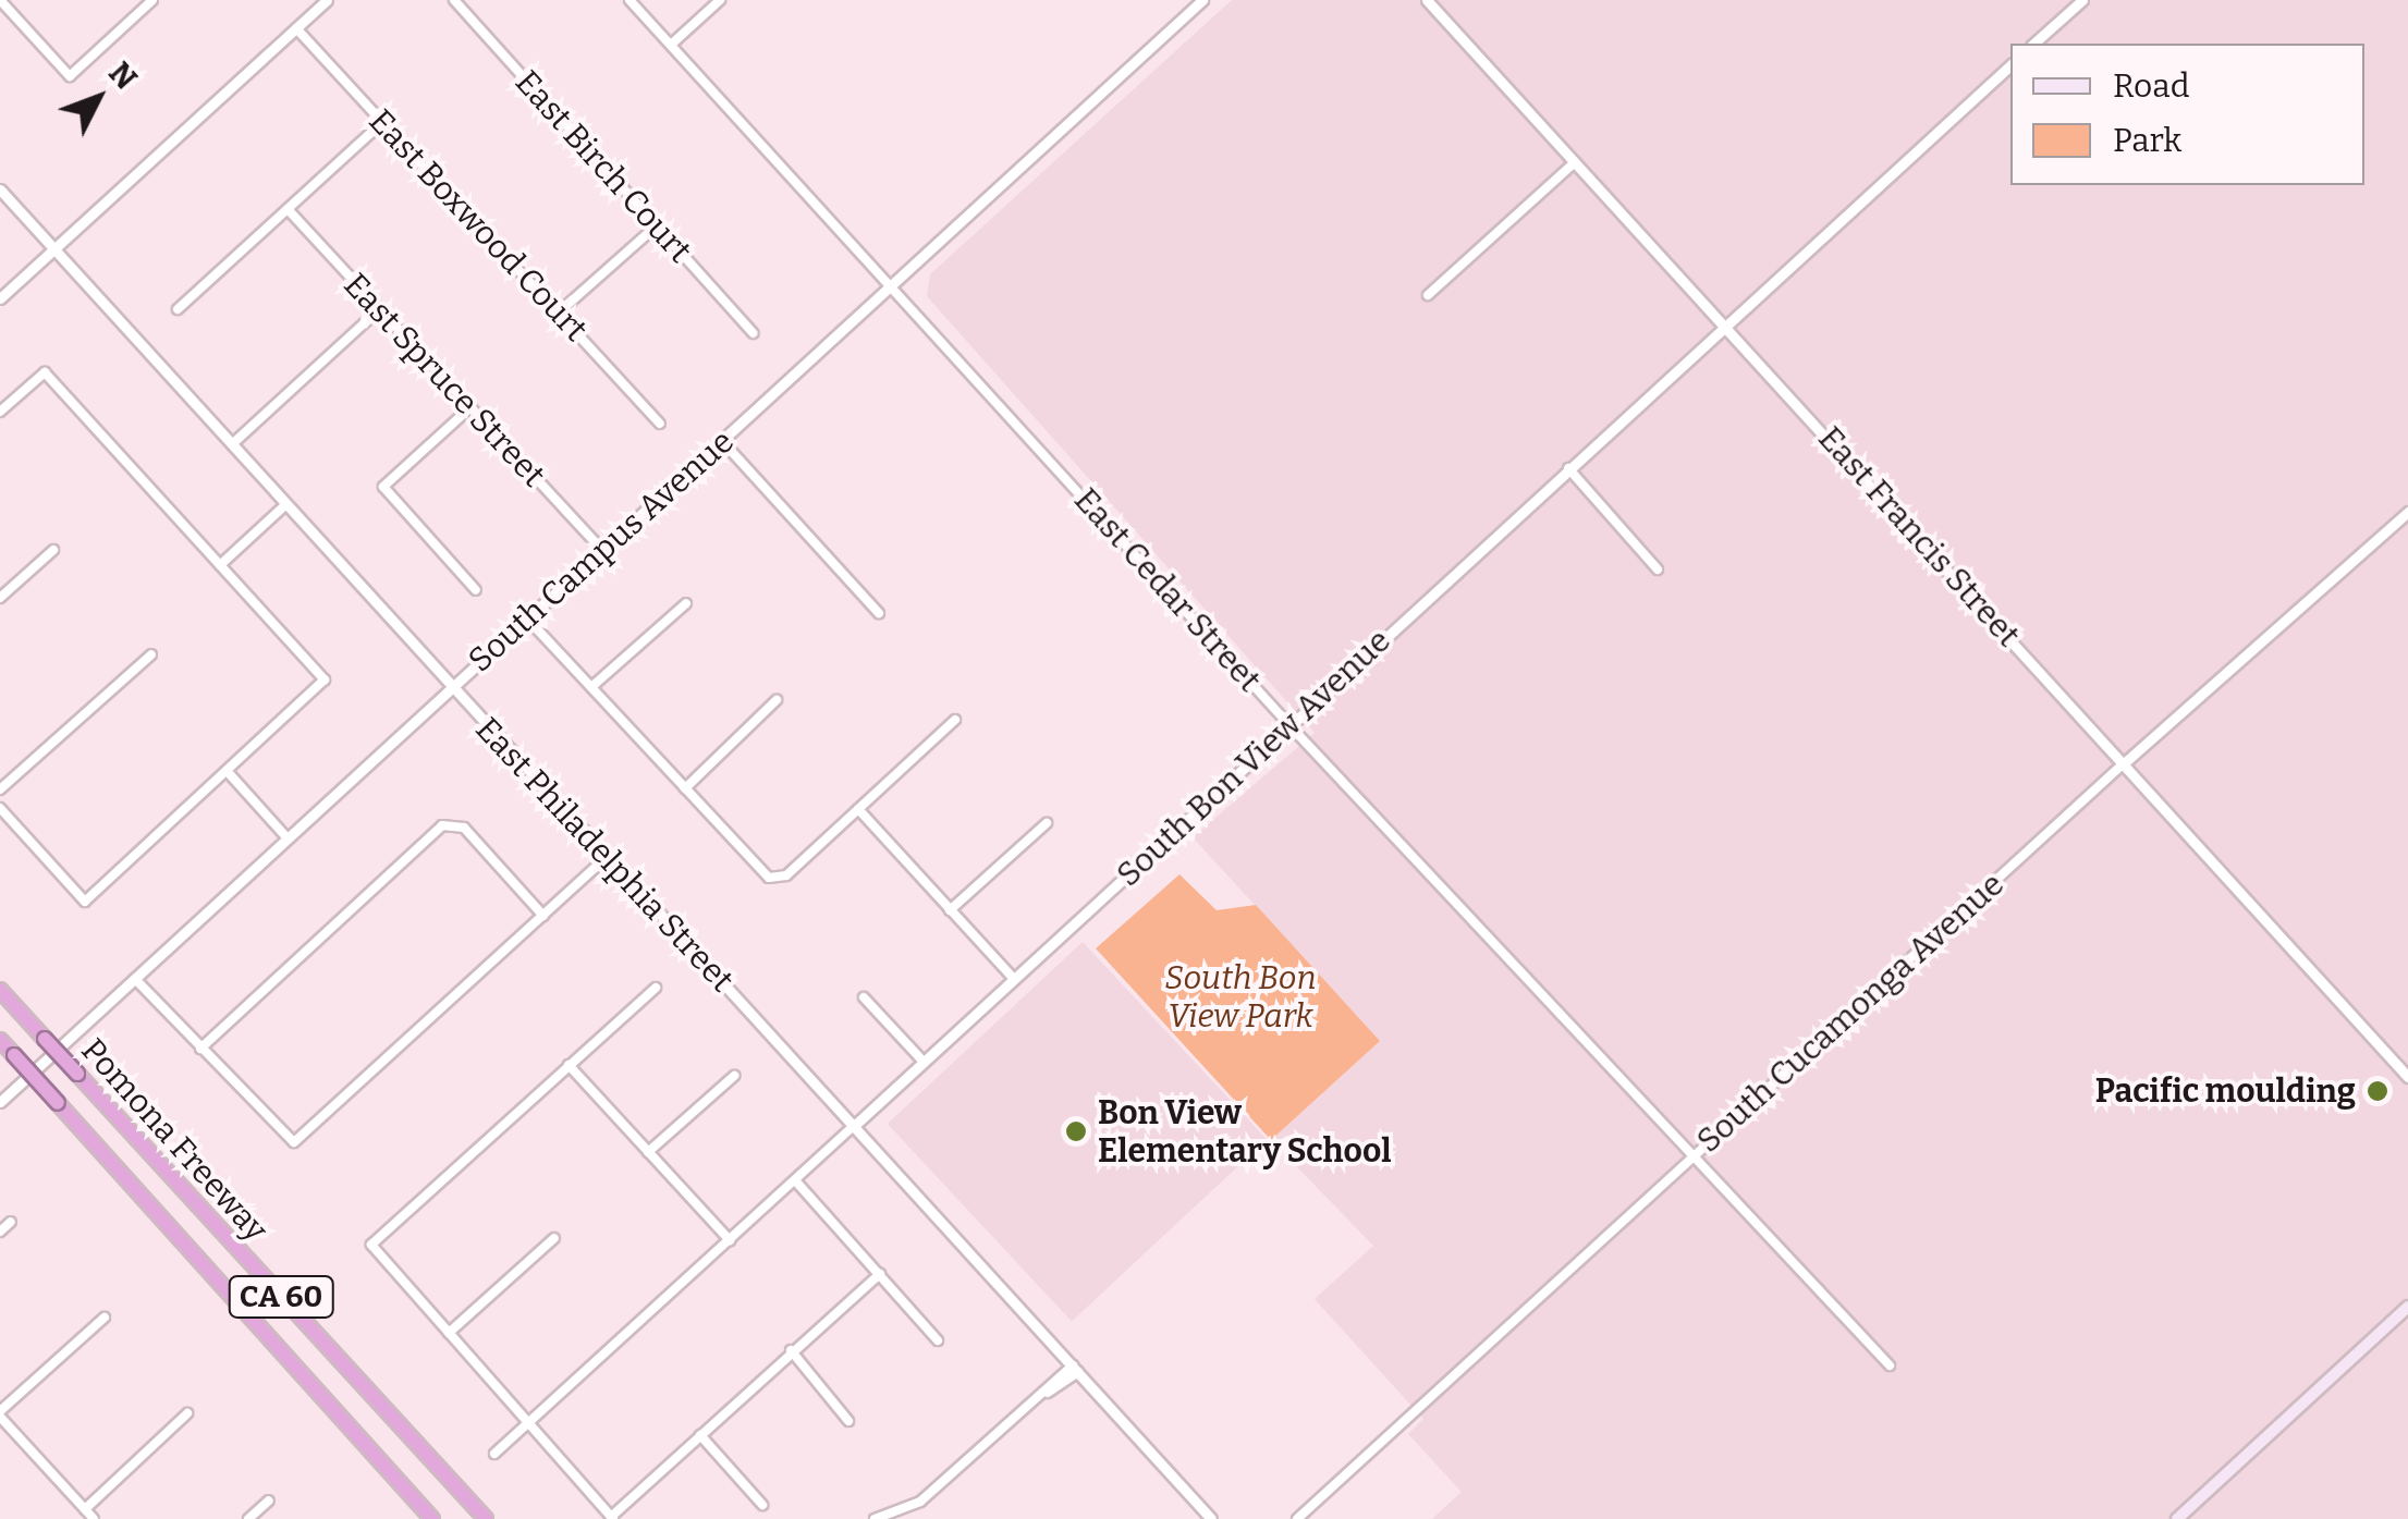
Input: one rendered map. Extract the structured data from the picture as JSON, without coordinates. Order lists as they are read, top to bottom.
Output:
{
  "streets": {
    "highway": ["Pomona Freeway", "CA 60"],
    "street": [
      "East Birch Court",
      "East Boxwood Court",
      "East Spruce Street",
      "East Francis Street",
      "South Campus Avenue",
      "East Cedar Street",
      "South Bon View Avenue",
      "East Philadelphia Street",
      "South Cucamonga Avenue"
    ]
  },
  "crossings": [
    ["East Spruce Street", "South Campus Avenue"],
    ["East Francis Street", "South Bon View Avenue"],
    ["East Francis Street", "South Cucamonga Avenue"],
    ["South Campus Avenue", "East Cedar Street"],
    ["South Campus Avenue", "East Philadelphia Street"],
    ["East Cedar Street", "South Bon View Avenue"],
    ["East Cedar Street", "South Cucamonga Avenue"],
    ["South Bon View Avenue", "East Philadelphia Street"]
  ],
  "parks": ["South Bon View Park"],
  "places": ["Pacific moulding", "Bon View Elementary School"],
  "legend": ["Road", "Park"],
  "north": "top right"
}
